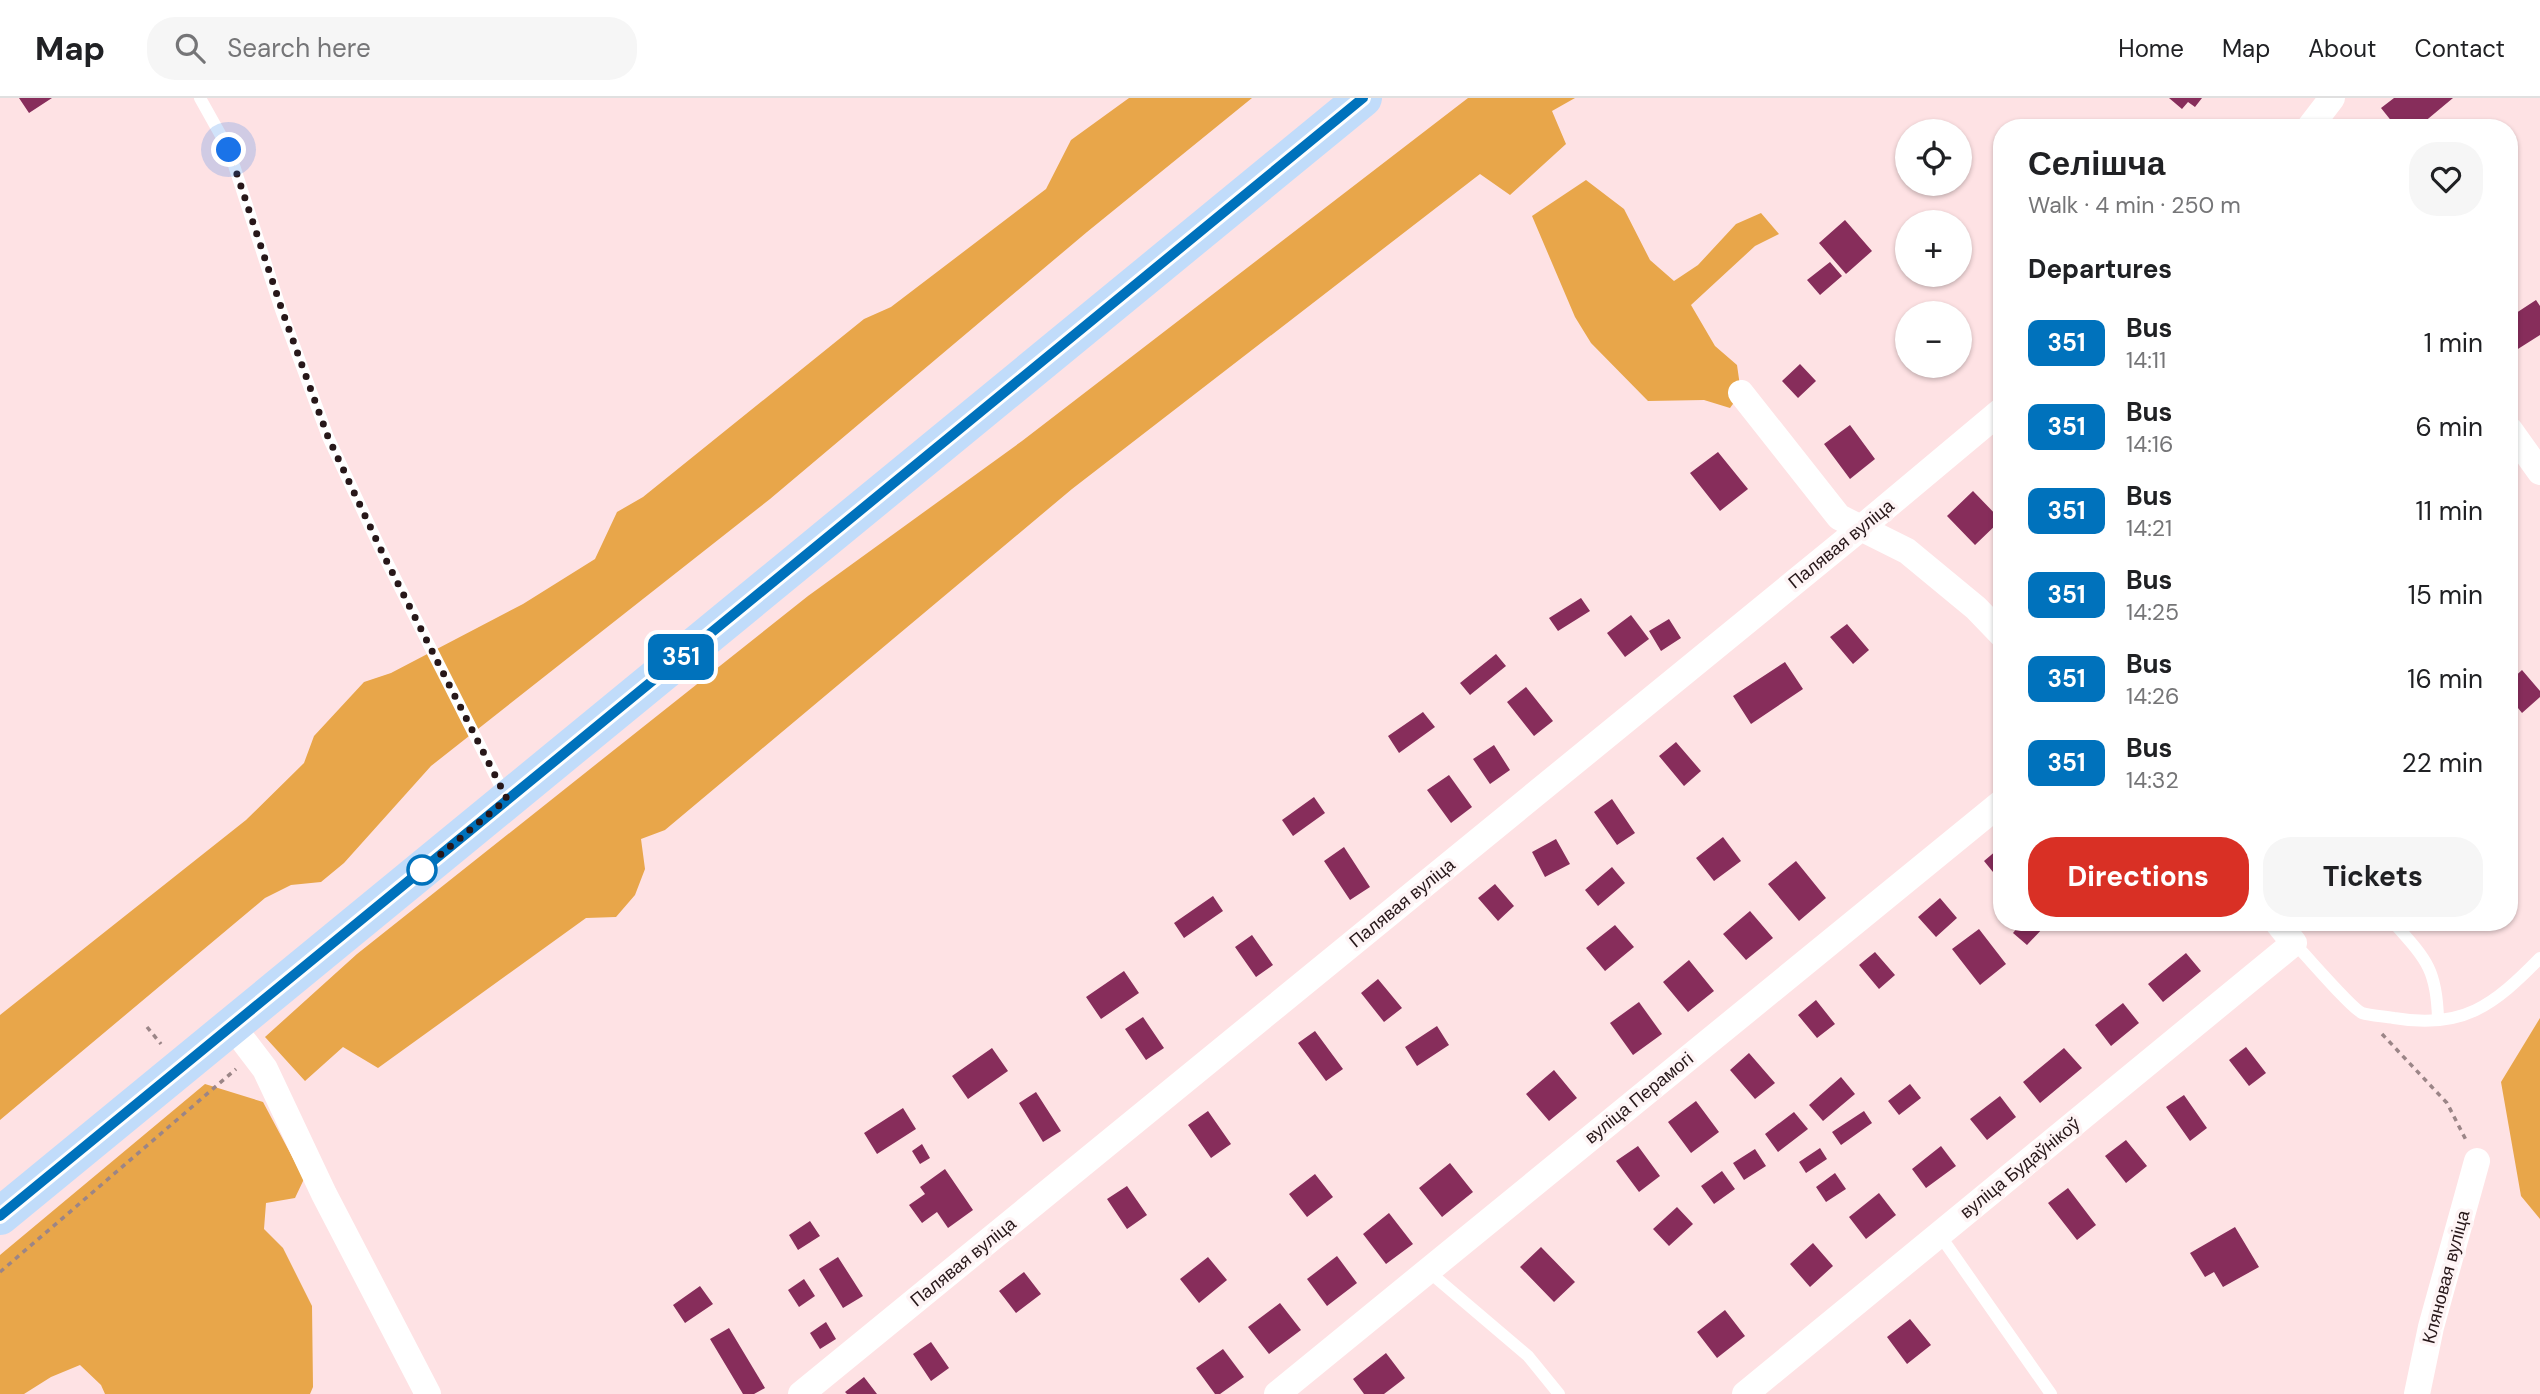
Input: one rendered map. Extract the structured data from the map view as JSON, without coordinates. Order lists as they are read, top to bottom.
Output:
{
  "streets": {
    "street": [
      "Палявая вуліца",
      "вуліца Перамогі",
      "вуліца Будаўнікоў",
      "Кляновая вуліца"
    ]
  },
  "lines": ["bus line 351"],
  "page": {
    "header": "Map",
    "search": "Search here",
    "nav": [
      "Home",
      "Map",
      "About",
      "Contact"
    ],
    "on_map": "351",
    "map_buttons": ["+", "−"],
    "heading": [
      ["Селішча", "Walk · 4 min · 250 m"],
      "Departures"
    ],
    "list": [
      {
        "mark": "351",
        "name": "Bus",
        "note": "14:11",
        "value": "1 min"
      },
      {
        "mark": "351",
        "name": "Bus",
        "note": "14:16",
        "value": "6 min"
      },
      {
        "mark": "351",
        "name": "Bus",
        "note": "14:21",
        "value": "11 min"
      },
      {
        "mark": "351",
        "name": "Bus",
        "note": "14:25",
        "value": "15 min"
      },
      {
        "mark": "351",
        "name": "Bus",
        "note": "14:26",
        "value": "16 min"
      },
      {
        "mark": "351",
        "name": "Bus",
        "note": "14:32",
        "value": "22 min"
      }
    ],
    "buttons": ["Directions", "Tickets"]
  }
}
